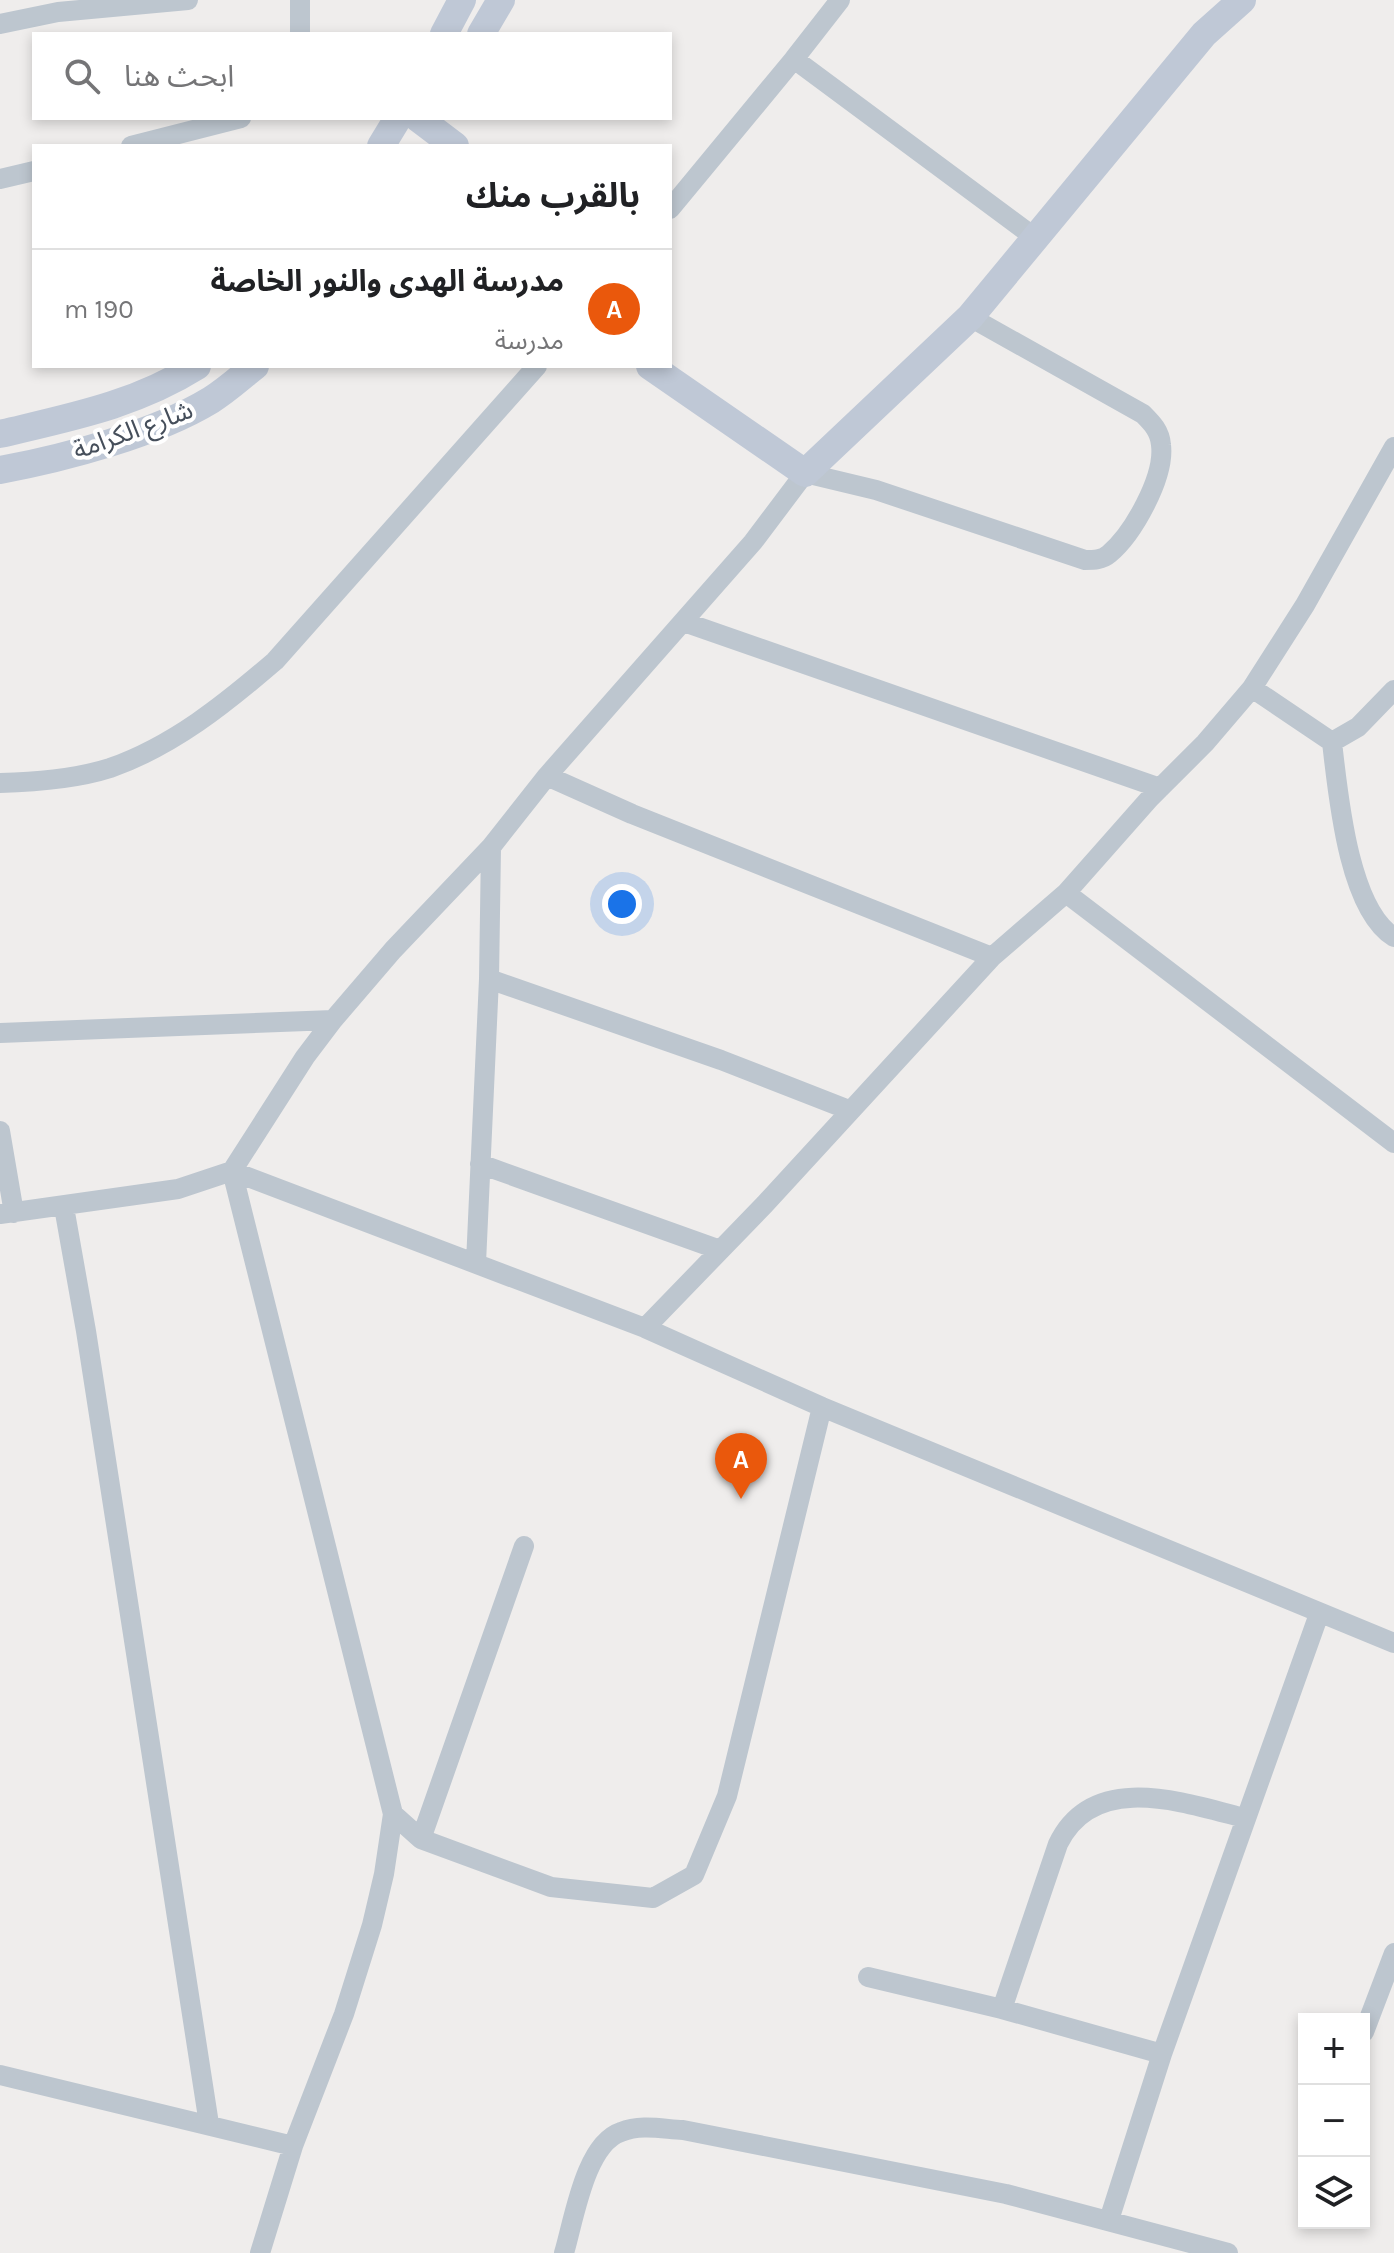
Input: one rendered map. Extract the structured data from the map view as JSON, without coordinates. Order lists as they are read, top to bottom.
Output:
{
  "streets": {
    "street": ["شارع الكرامة"]
  },
  "page": {
    "search": "ابحث هنا",
    "heading": "بالقرب منك",
    "list": [
      {
        "mark": "A",
        "name": "مدرسة الهدى والنور الخاصة",
        "note": "مدرسة",
        "value": "190 m"
      }
    ],
    "pins": "A",
    "map_buttons": ["+", "−"]
  }
}
